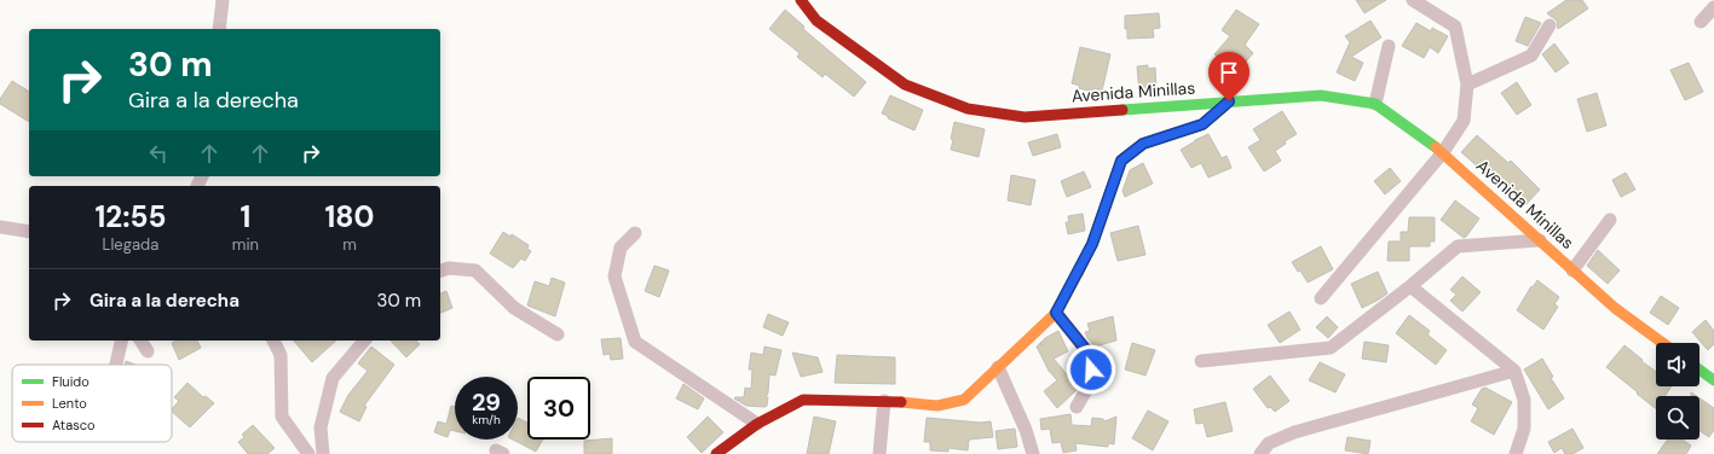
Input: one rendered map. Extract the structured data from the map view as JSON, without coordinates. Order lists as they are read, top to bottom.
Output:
{
  "streets": {
    "street": ["Avenida Minillas"]
  },
  "legend": ["Fluido", "Lento", "Atasco"],
  "page": {
    "turn": ["30 m", "Gira a la derecha"],
    "eta": [
      "12:55",
      "Llegada",
      "1",
      "min",
      "180",
      "m"
    ],
    "list": [
      {
        "name": "Gira a la derecha",
        "value": "30 m"
      }
    ],
    "speed": "29 km/h",
    "limit": "30"
  }
}
